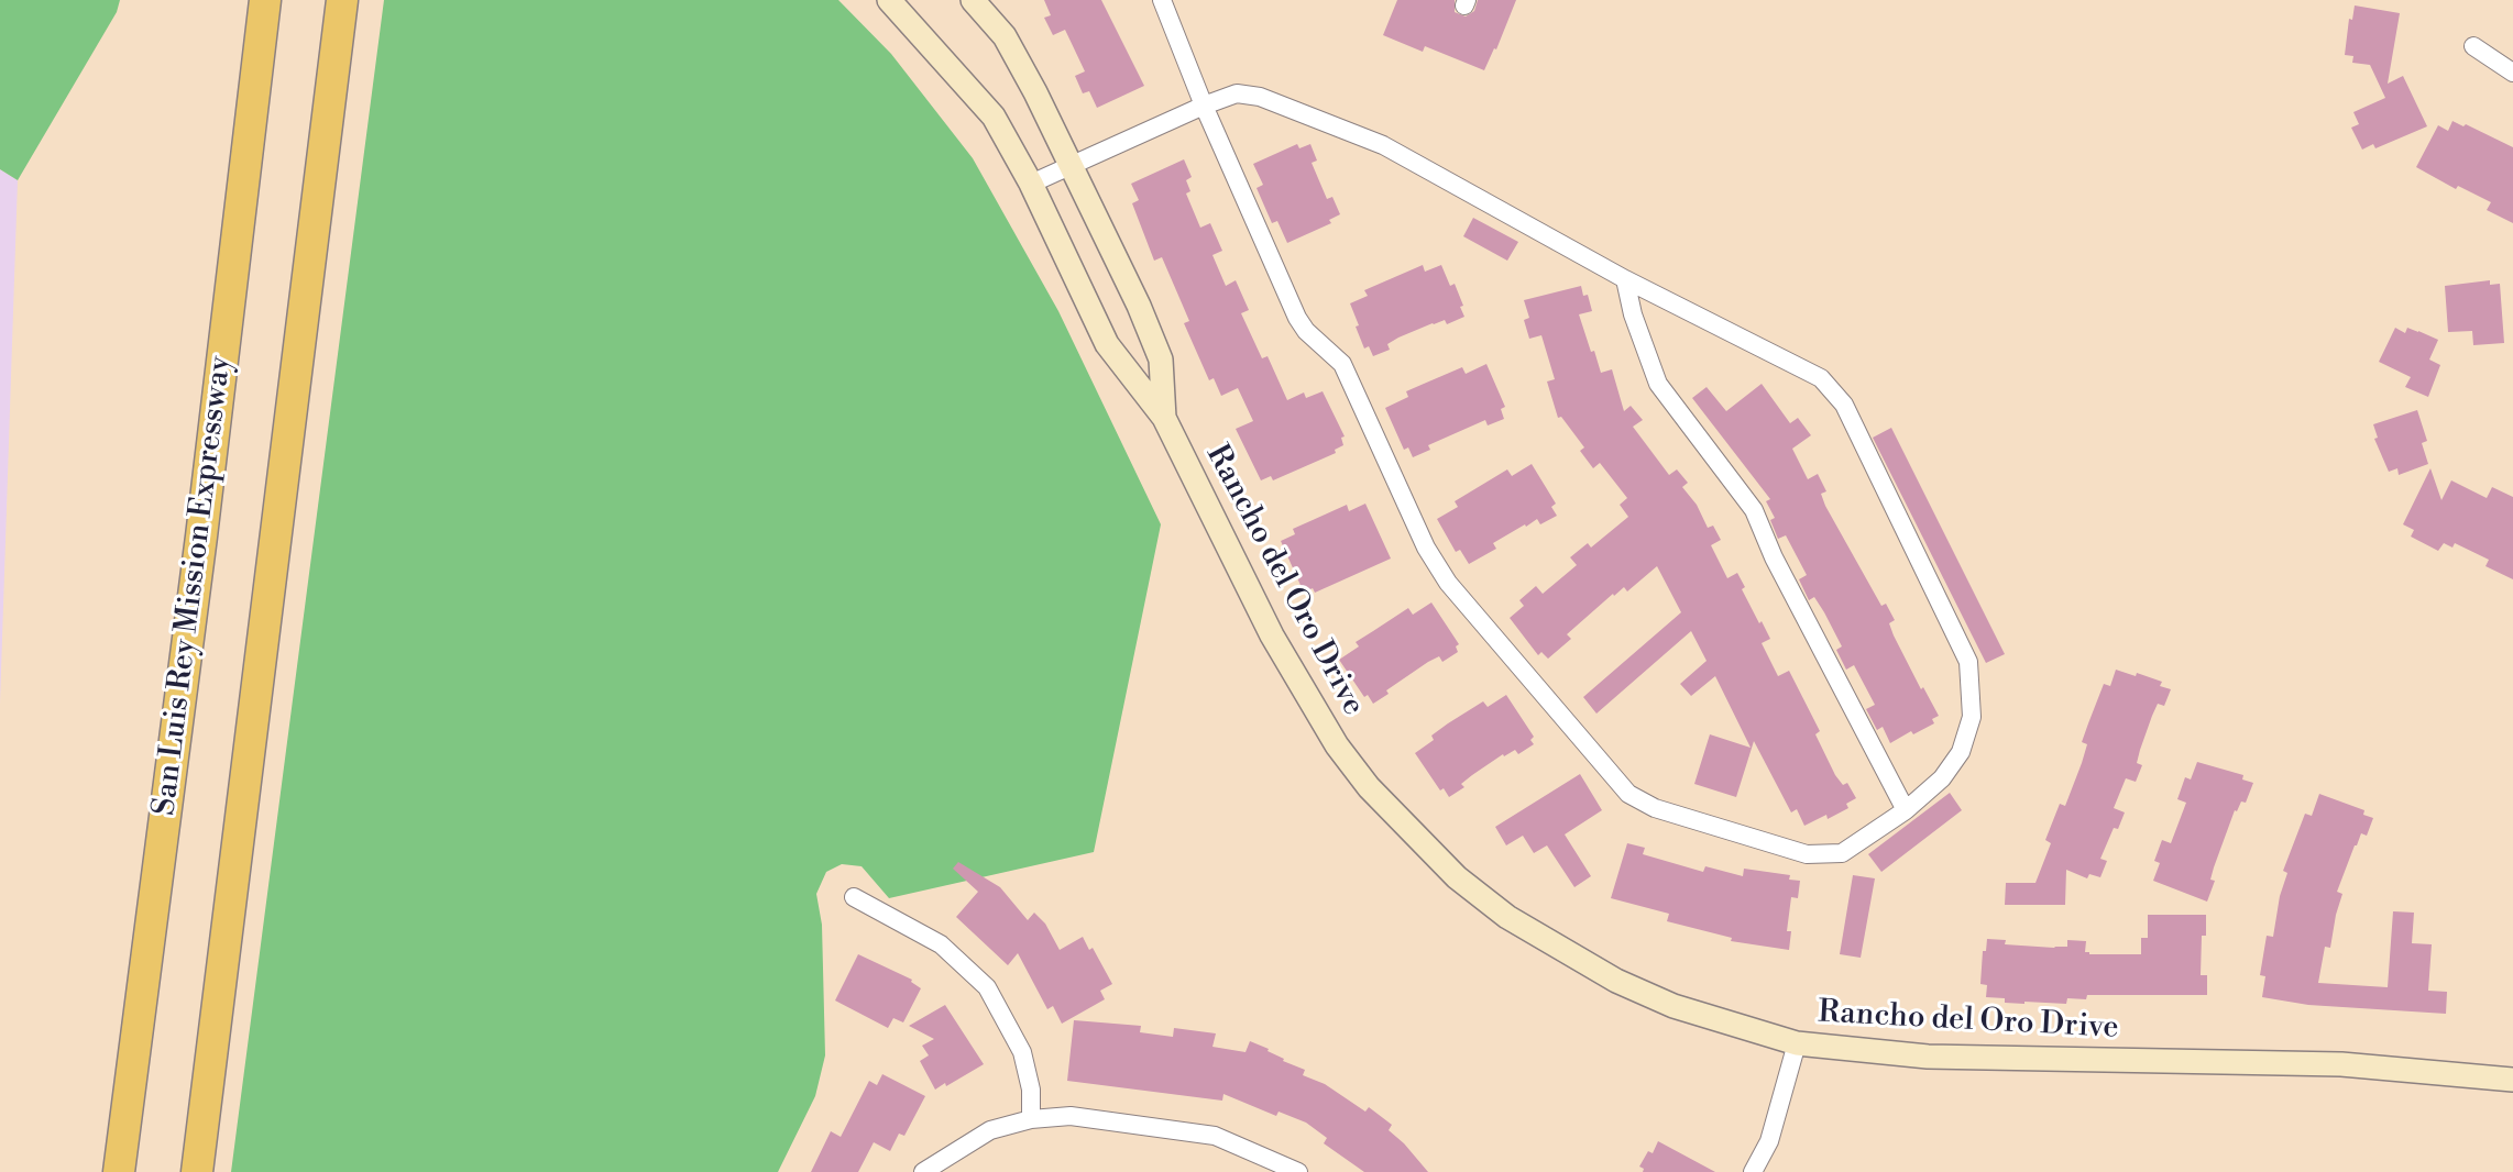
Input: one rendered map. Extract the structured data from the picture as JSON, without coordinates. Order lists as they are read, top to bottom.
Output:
{
  "streets": {
    "highway": ["San Luis Rey Mission Expressway"],
    "main road": ["Rancho del Oro Drive"]
  }
}
